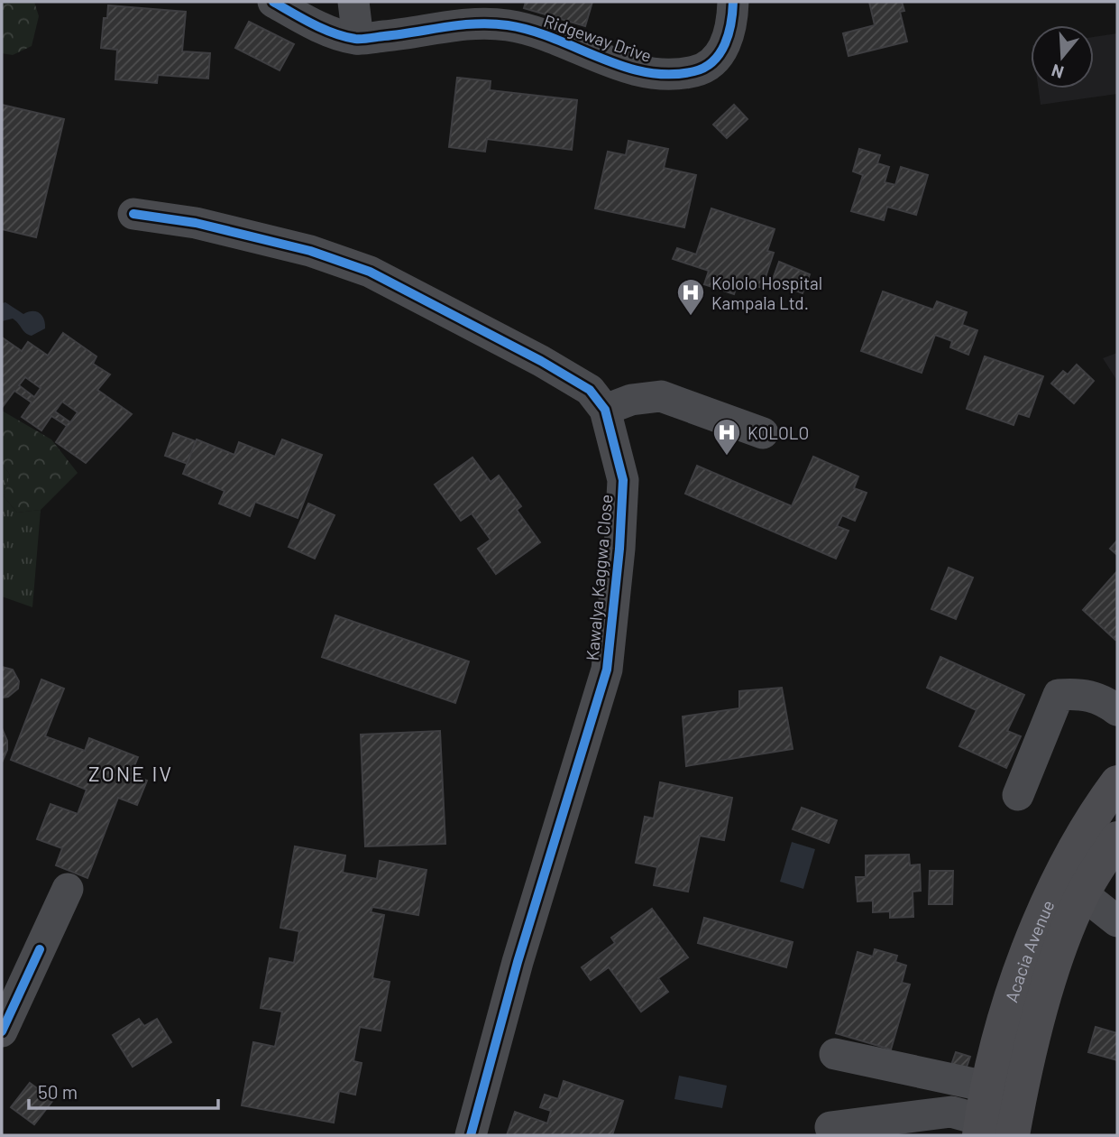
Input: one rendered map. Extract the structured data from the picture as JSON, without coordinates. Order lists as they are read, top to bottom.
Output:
{
  "streets": {
    "main road": ["Acacia Avenue"],
    "street": ["Ridgeway Drive", "Kawalya Kaggwa Close"]
  },
  "districts": ["ZONE IV"],
  "places": {
    "hospital": ["Kololo Hospital Kampala Ltd.", "KOLOLO"]
  },
  "scale_bar": "50 m",
  "north": "bottom"
}
